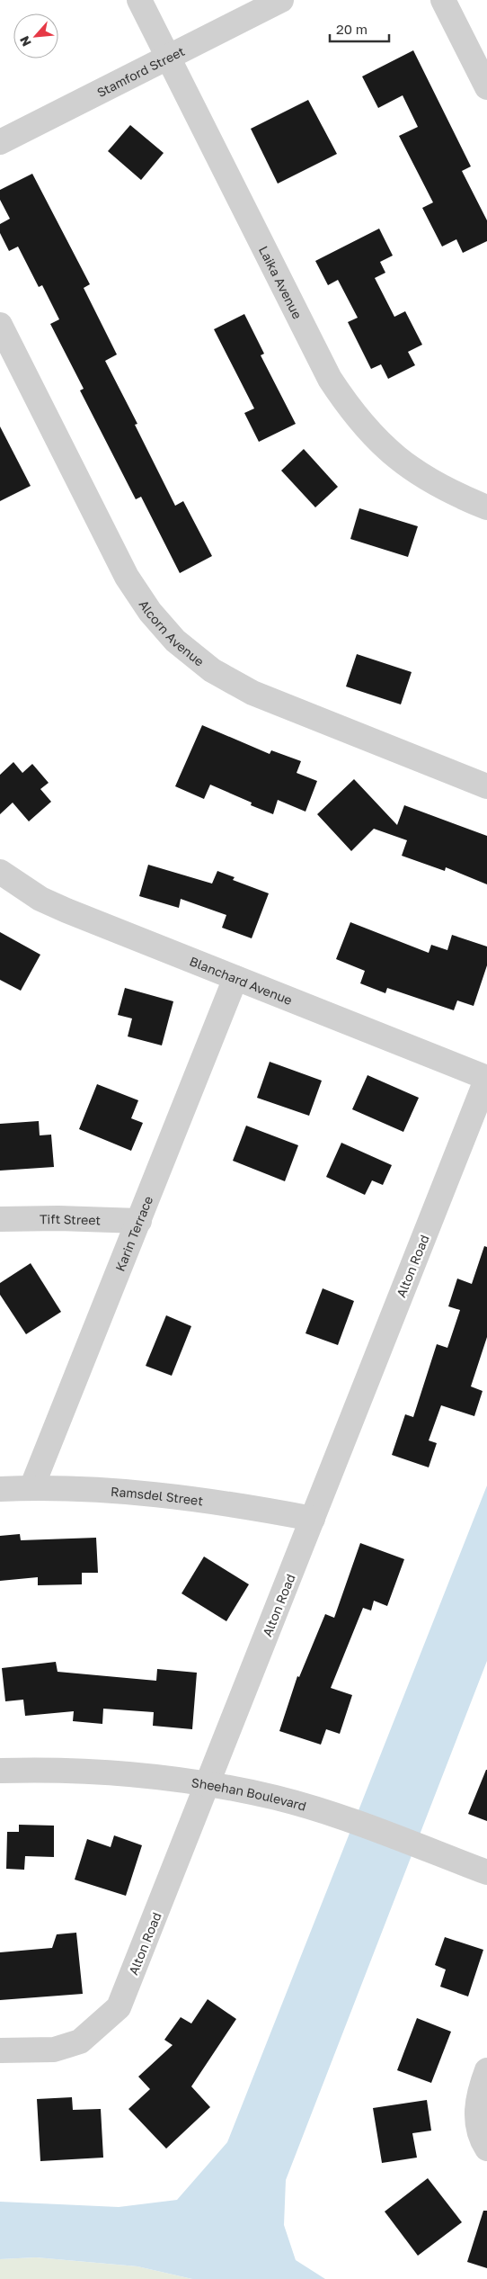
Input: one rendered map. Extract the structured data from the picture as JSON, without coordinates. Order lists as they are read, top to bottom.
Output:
{
  "streets": {
    "street": [
      "Stamford Street",
      "Laika Avenue",
      "Alcorn Avenue",
      "Blanchard Avenue",
      "Tift Street",
      "Karin Terrace",
      "Alton Road",
      "Ramsdel Street",
      "Sheehan Boulevard"
    ]
  },
  "crossings": [
    ["Stamford Street", "Laika Avenue"],
    ["Blanchard Avenue", "Karin Terrace"],
    ["Blanchard Avenue", "Alton Road"],
    ["Tift Street", "Karin Terrace"],
    ["Karin Terrace", "Ramsdel Street"],
    ["Alton Road", "Ramsdel Street"],
    ["Alton Road", "Sheehan Boulevard"]
  ],
  "scale_bar": "20 m",
  "north": "bottom left"
}
